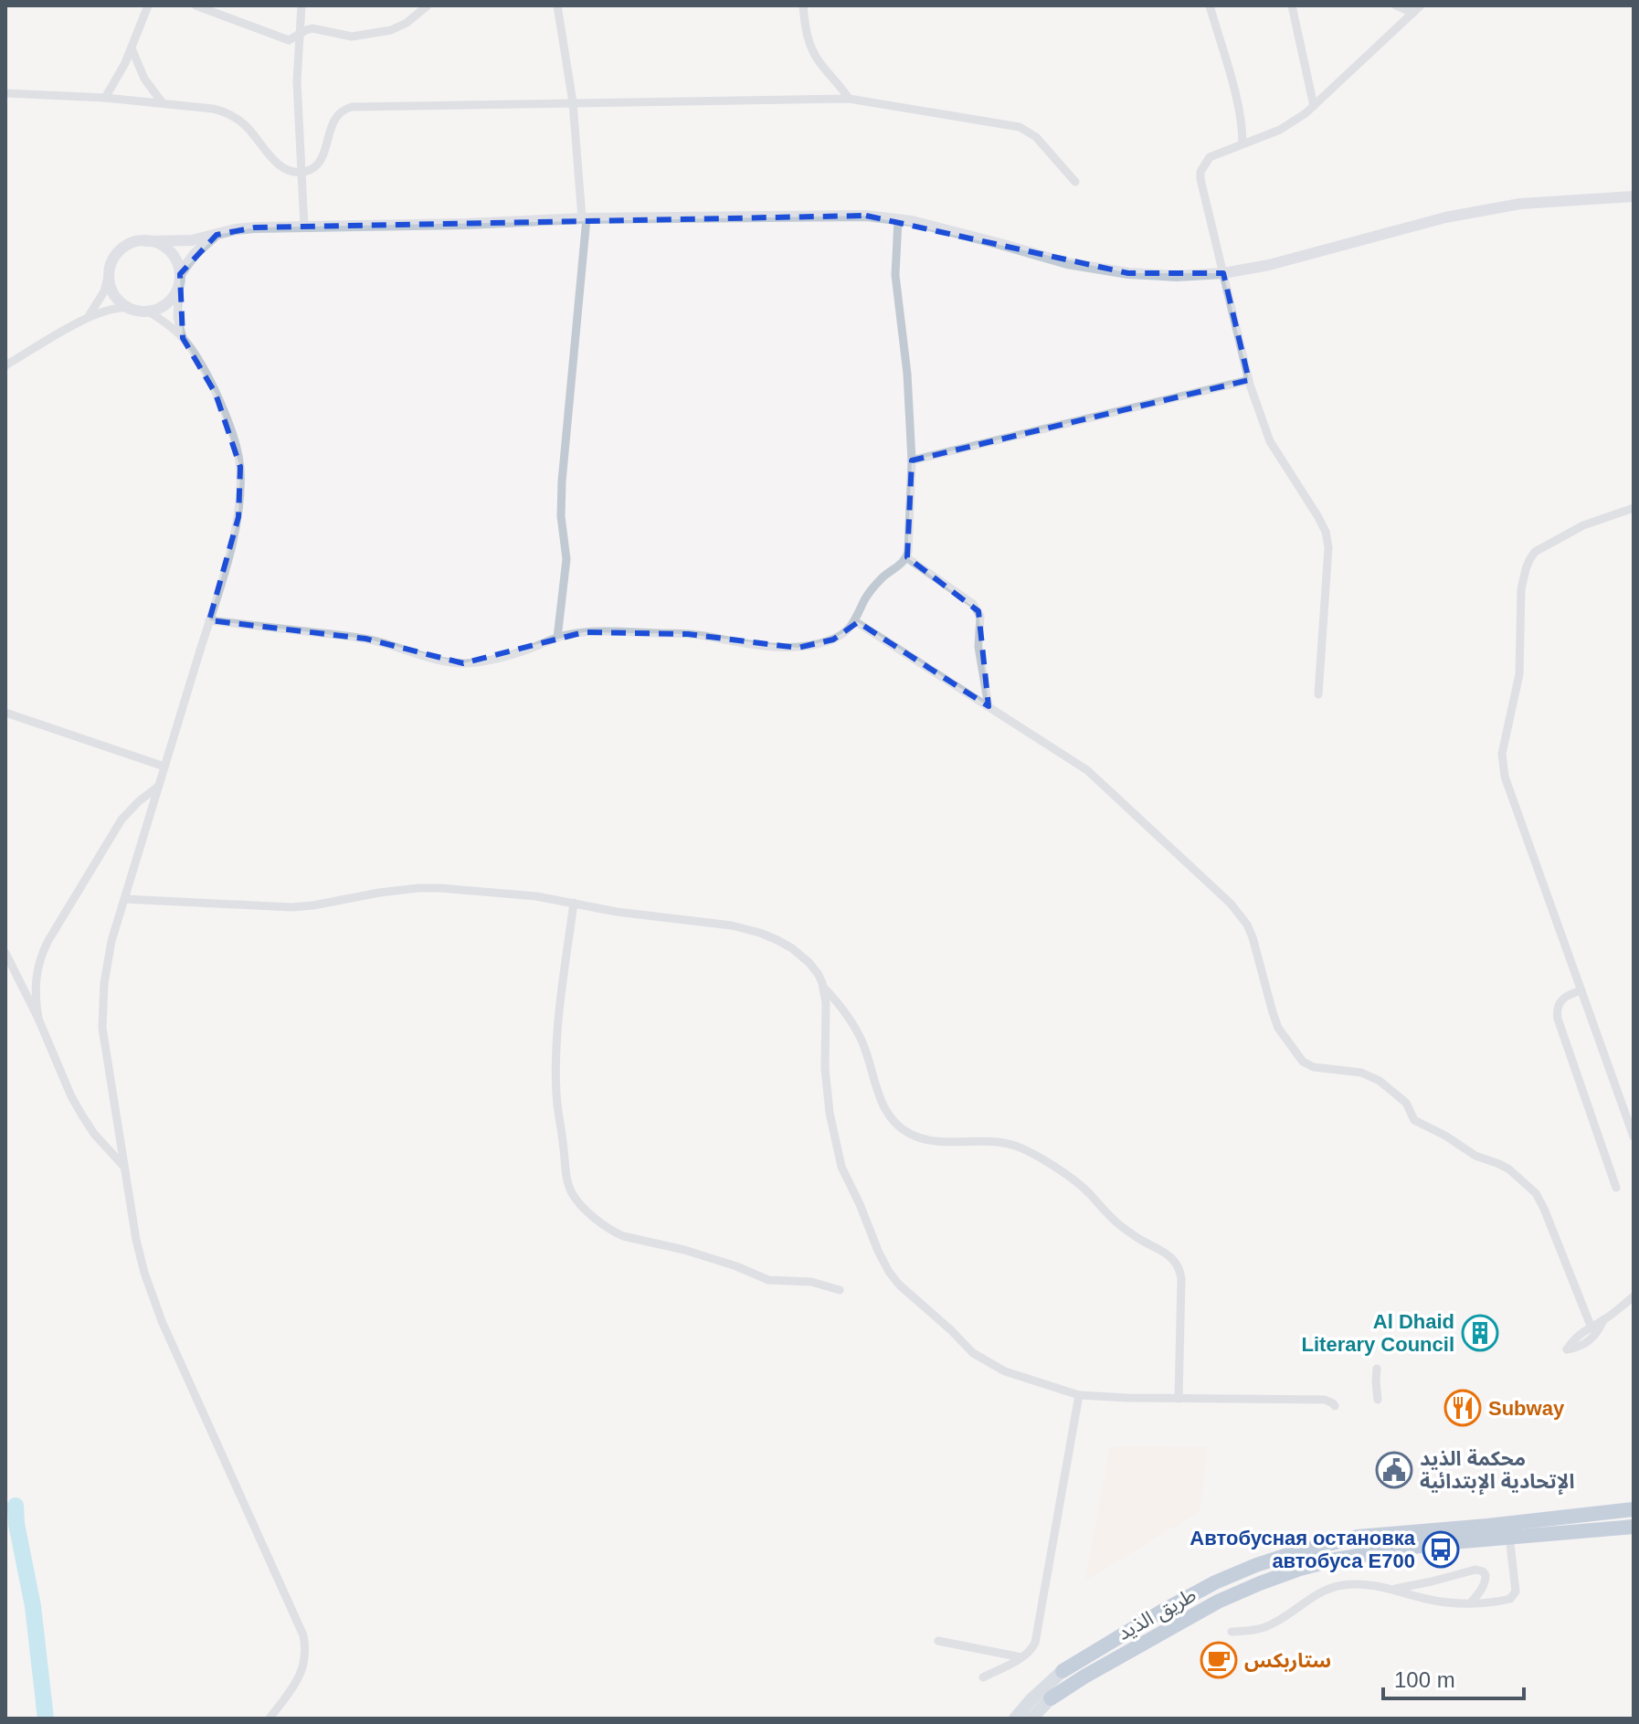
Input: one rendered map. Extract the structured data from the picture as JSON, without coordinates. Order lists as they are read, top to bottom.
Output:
{
  "streets": {
    "highway": ["طريق الذيد"]
  },
  "places": {
    "building": ["Al Dhaid Literary Council"],
    "restaurant": ["Subway"],
    "public building": ["محكمة الذيد الإتحادية الإبتدائية"],
    "bus stop": ["Автобусная остановка автобуса Е700"],
    "cafe": ["ستاربكس"]
  },
  "scale_bar": "100 m"
}
